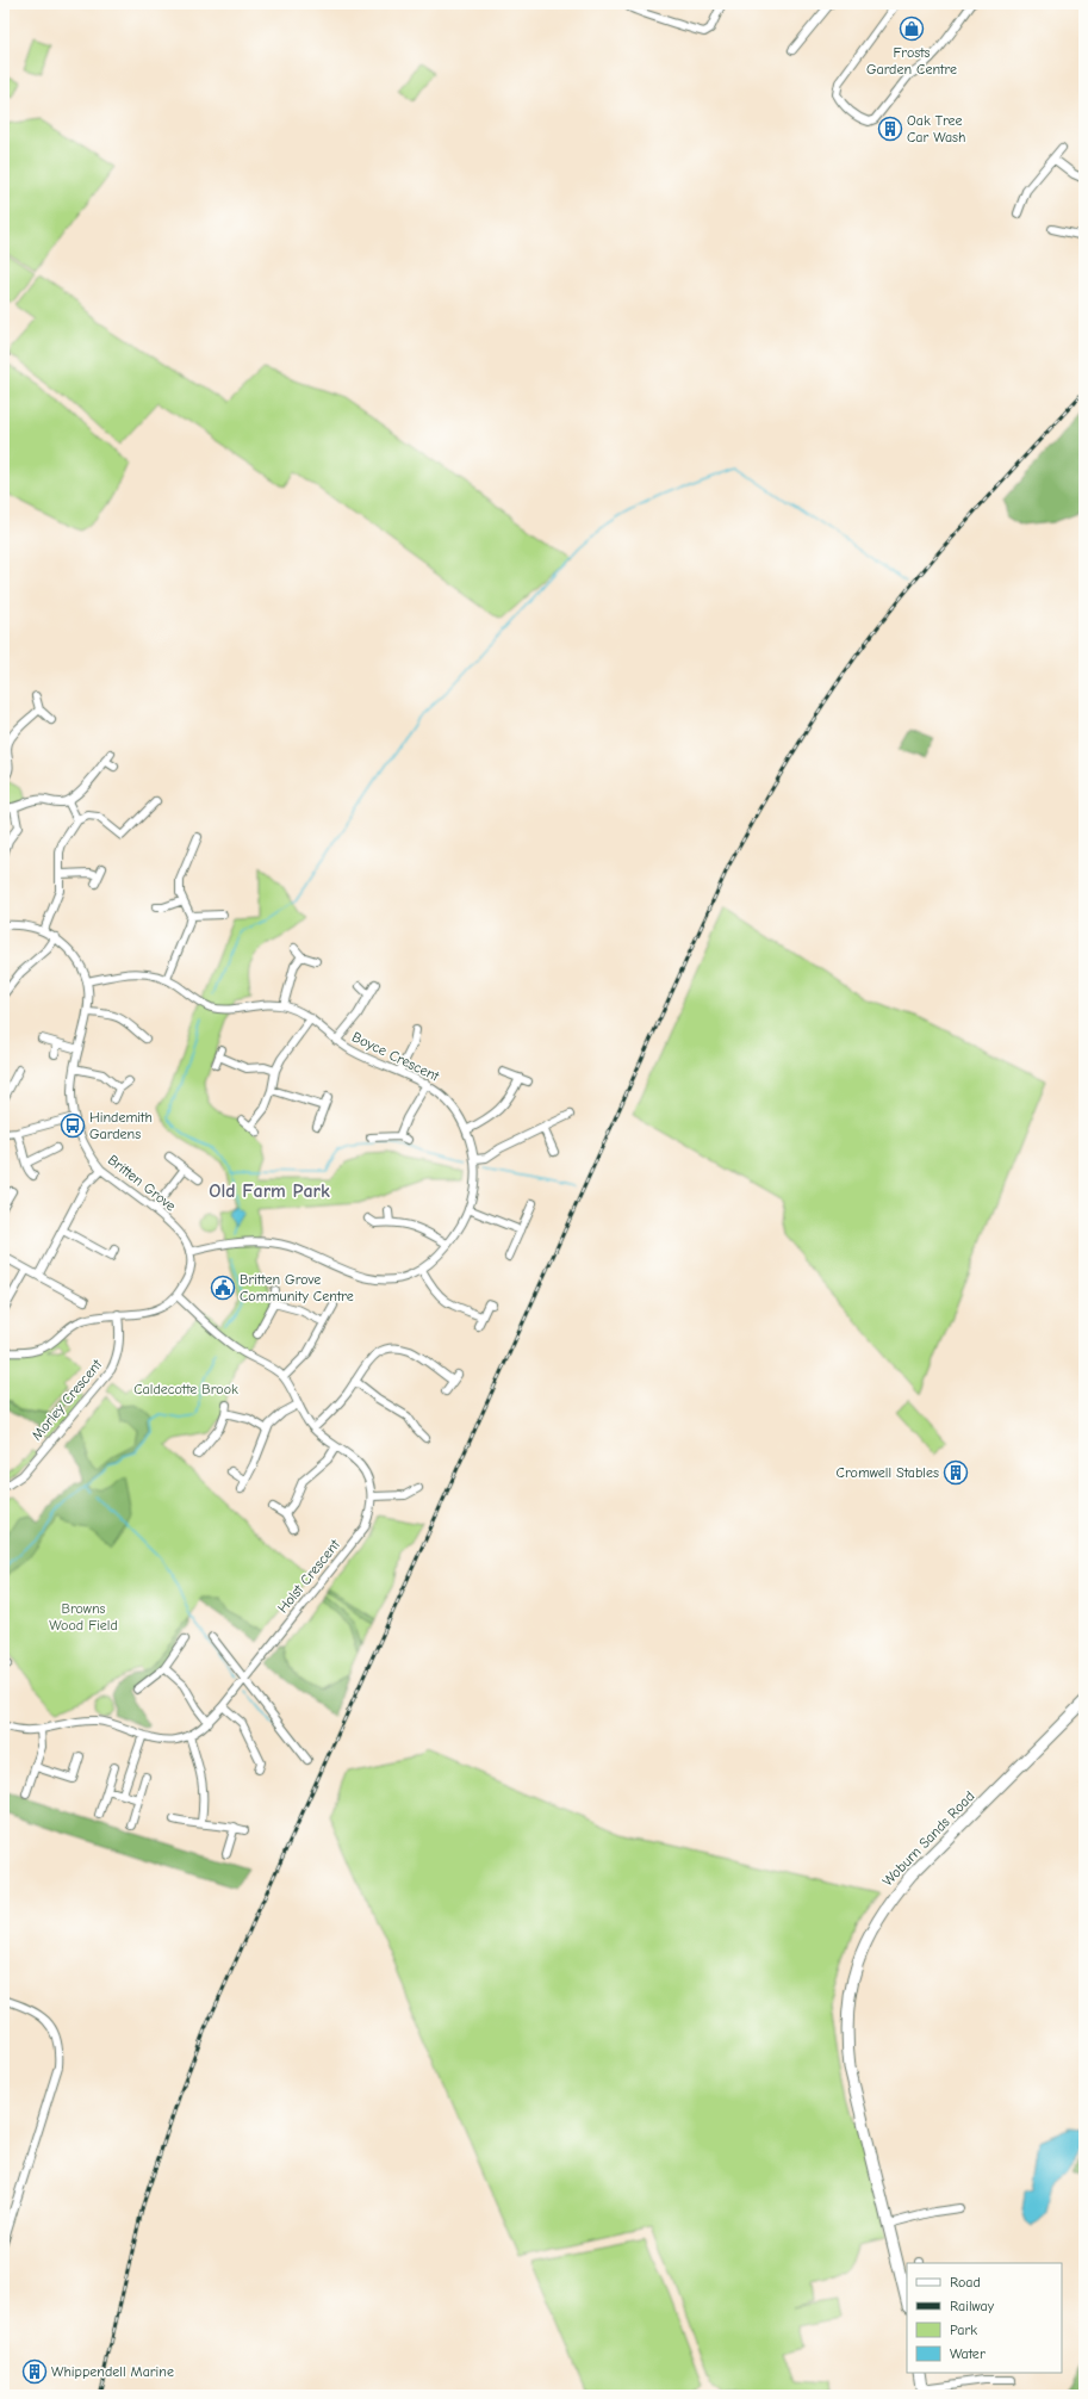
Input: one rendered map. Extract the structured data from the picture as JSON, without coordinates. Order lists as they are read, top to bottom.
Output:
{
  "streets": {
    "street": [
      "Boyce Crescent",
      "Britten Grove",
      "Morley Crescent",
      "Holst Crescent",
      "Woburn Sands Road"
    ]
  },
  "crossings": [
    ["Boyce Crescent", "Britten Grove"],
    ["Britten Grove", "Morley Crescent"],
    ["Britten Grove", "Holst Crescent"]
  ],
  "districts": ["Old Farm Park"],
  "parks": ["Caldecotte Brook", "Browns Wood Field"],
  "places": {
    "shop": ["Frosts Garden Centre"],
    "building": ["Oak Tree Car Wash", "Cromwell Stables", "Whippendell Marine"],
    "bus stop": ["Hindemith Gardens"],
    "public building": ["Britten Grove Community Centre"]
  },
  "legend": [
    "Road",
    "Railway",
    "Park",
    "Water"
  ]
}
